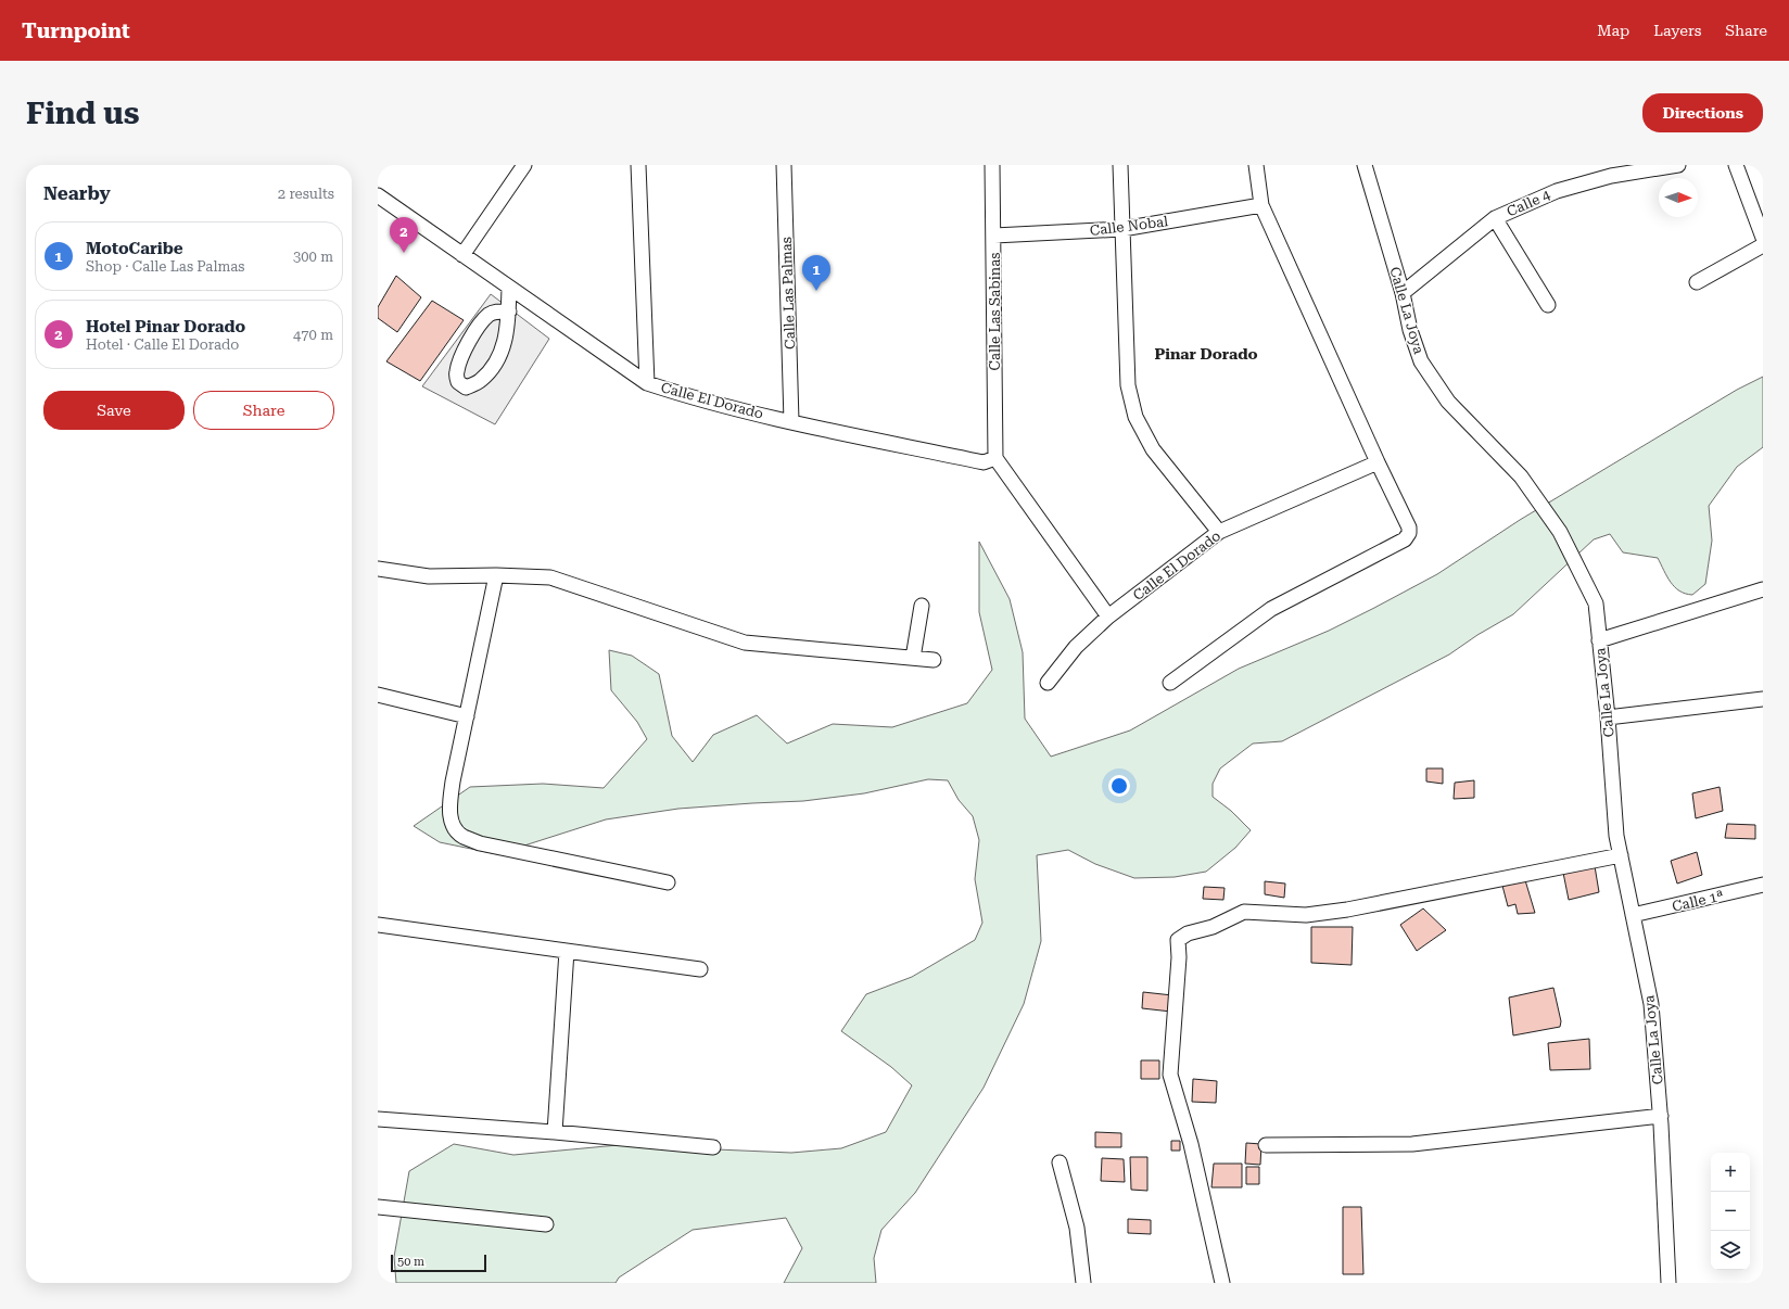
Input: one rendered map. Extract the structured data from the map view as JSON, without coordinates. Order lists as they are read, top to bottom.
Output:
{
  "streets": {
    "street": [
      "Calle 4",
      "Calle Nobal",
      "Calle Las Palmas",
      "Calle La Joya",
      "Calle Las Sabinas",
      "Calle El Dorado",
      "Calle 1ª"
    ]
  },
  "crossings": [
    ["Calle 4", "Calle La Joya"],
    ["Calle Nobal", "Calle Las Sabinas"],
    ["Calle Las Palmas", "Calle El Dorado"],
    ["Calle La Joya", "Calle 1ª"],
    ["Calle Las Sabinas", "Calle El Dorado"]
  ],
  "districts": ["Pinar Dorado"],
  "scale_bar": "50 m",
  "north": "right",
  "page": {
    "header": "Turnpoint",
    "nav": ["Map", "Layers", "Share"],
    "buttons": [
      "Directions",
      ["Save", "Share"]
    ],
    "title": "Find us",
    "heading": ["Nearby", "2 results"],
    "pins": ["2", "1"],
    "list": [
      {
        "mark": "1",
        "name": "MotoCaribe",
        "note": "Shop · Calle Las Palmas",
        "value": "300 m"
      },
      {
        "mark": "2",
        "name": "Hotel Pinar Dorado",
        "note": "Hotel · Calle El Dorado",
        "value": "470 m"
      }
    ],
    "map_buttons": ["+", "−"],
    "scale": "50 m"
  }
}
